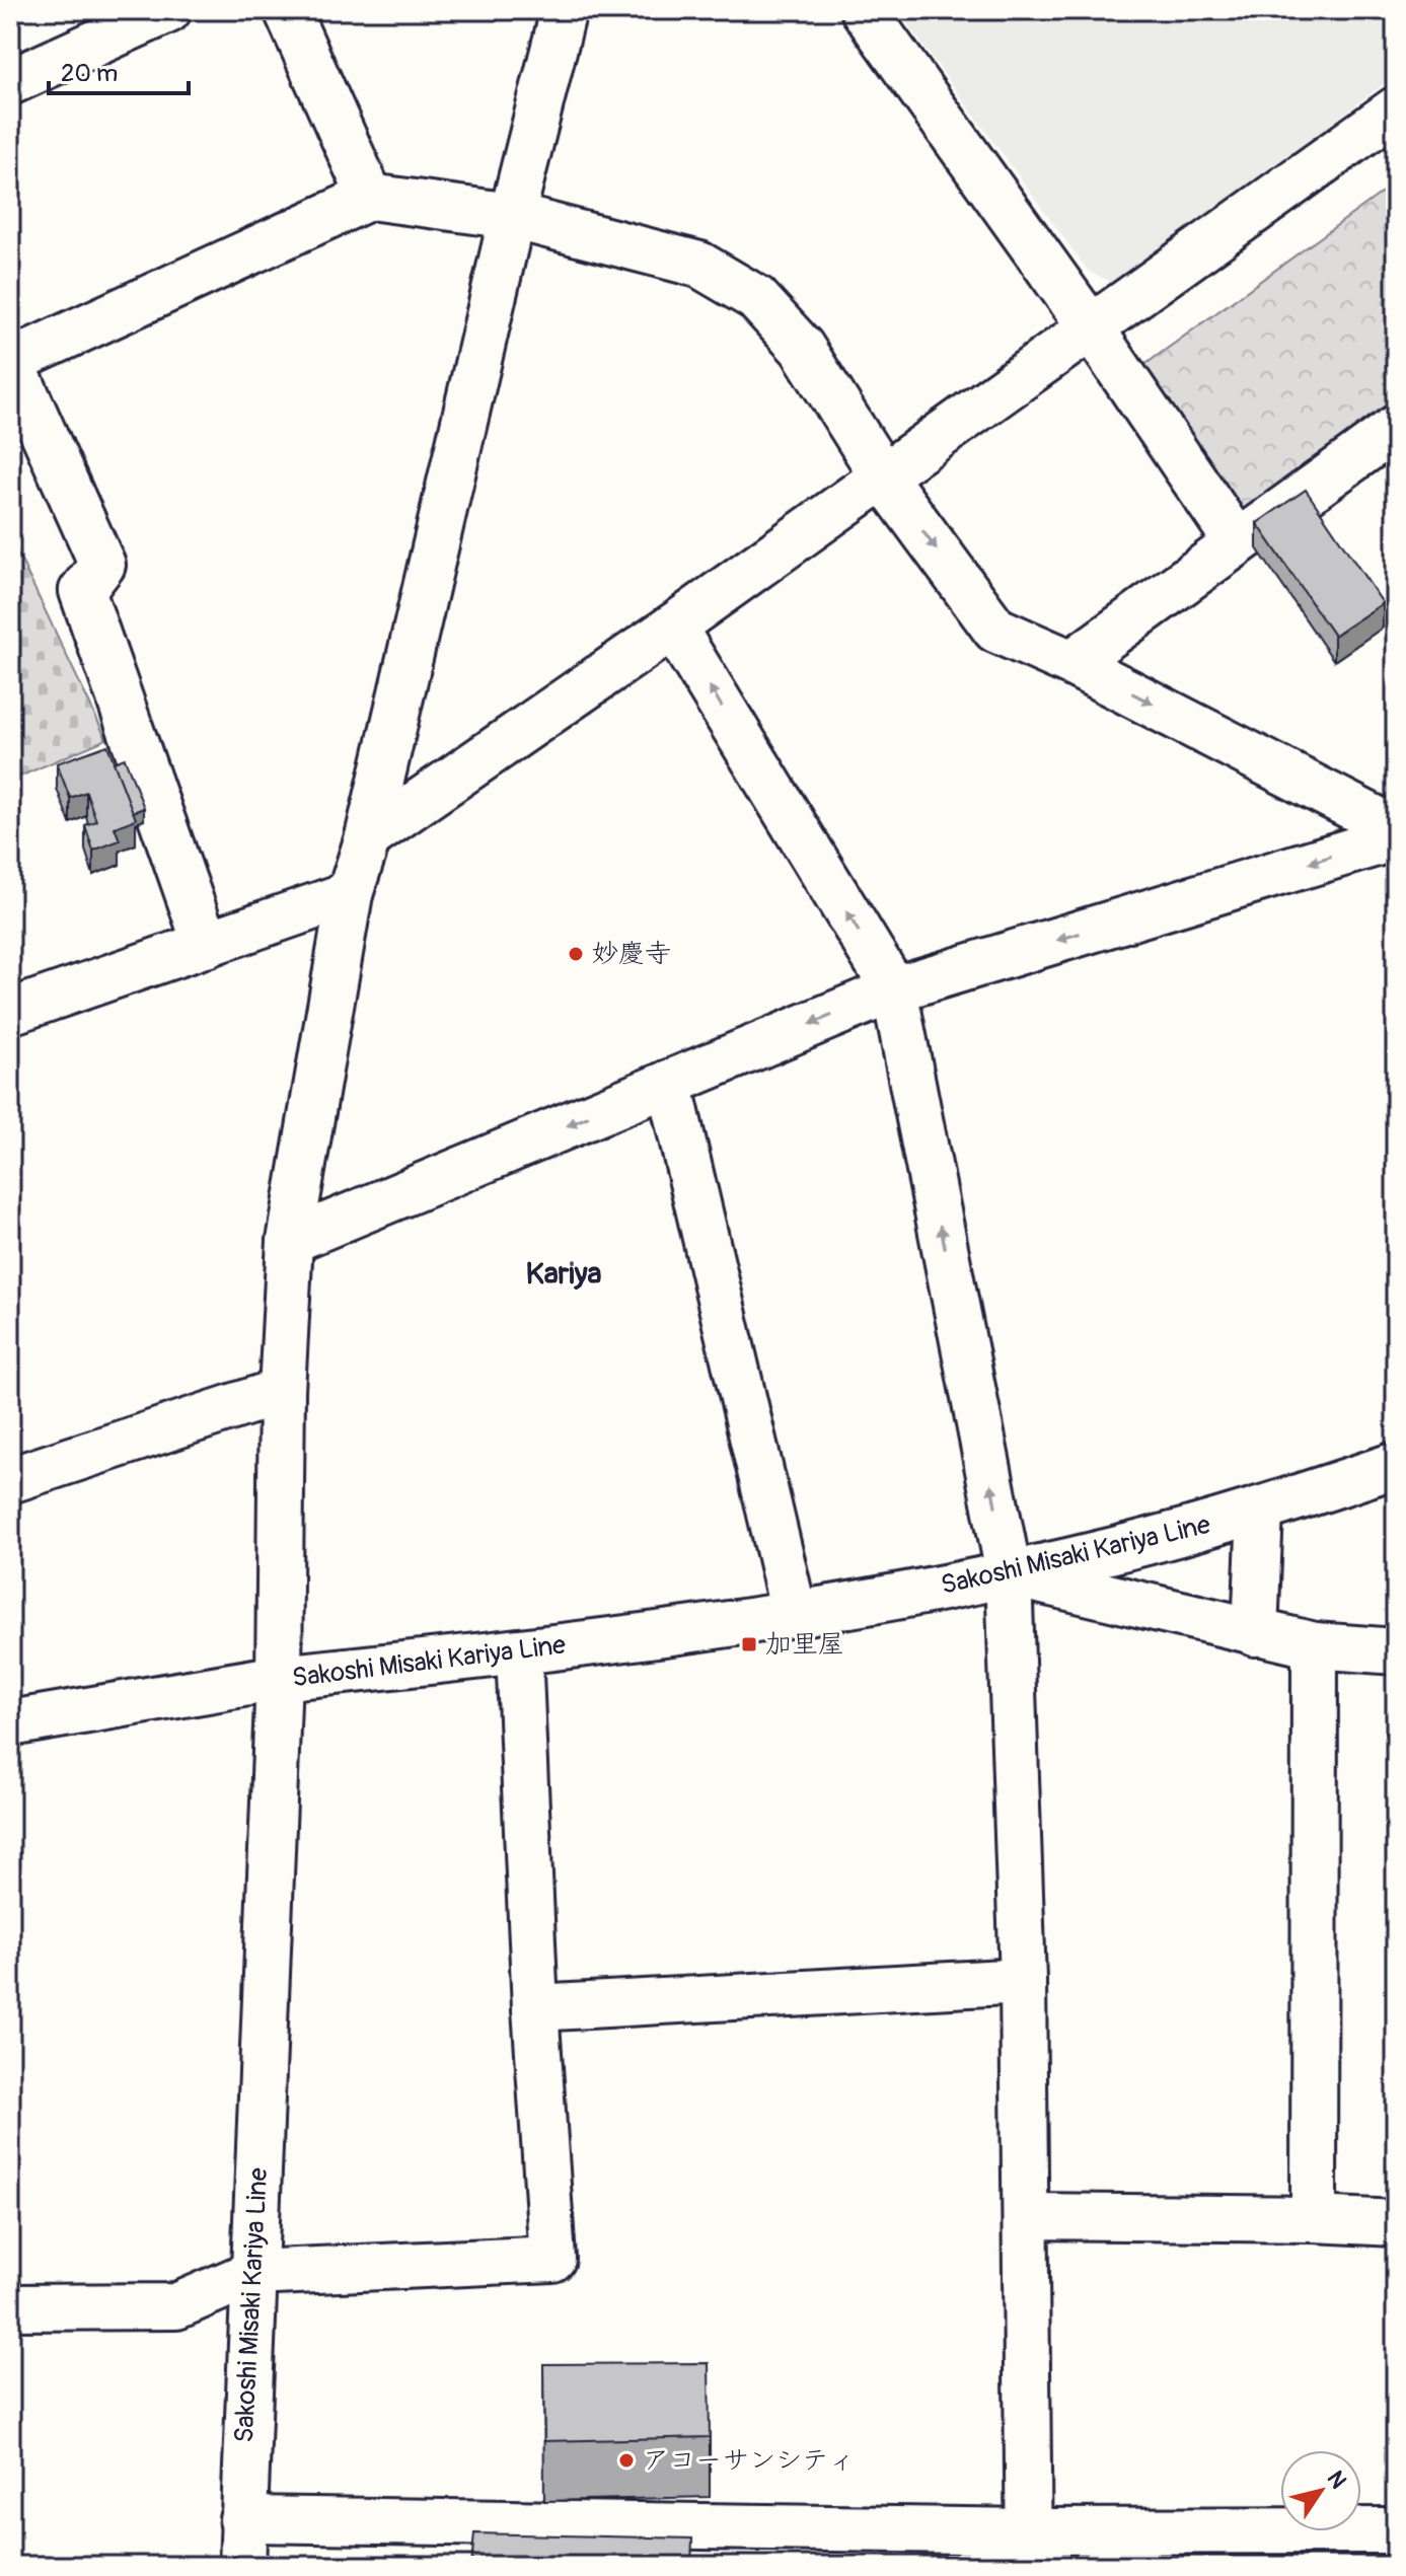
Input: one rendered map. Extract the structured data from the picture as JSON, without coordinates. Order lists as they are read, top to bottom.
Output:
{
  "streets": {
    "street": ["Sakoshi Misaki Kariya Line"]
  },
  "districts": ["Kariya"],
  "places": {
    "other": ["妙慶寺", "アコーサンシティ"],
    "transit": ["加里屋"]
  },
  "scale_bar": "20 m",
  "north": "top right"
}
